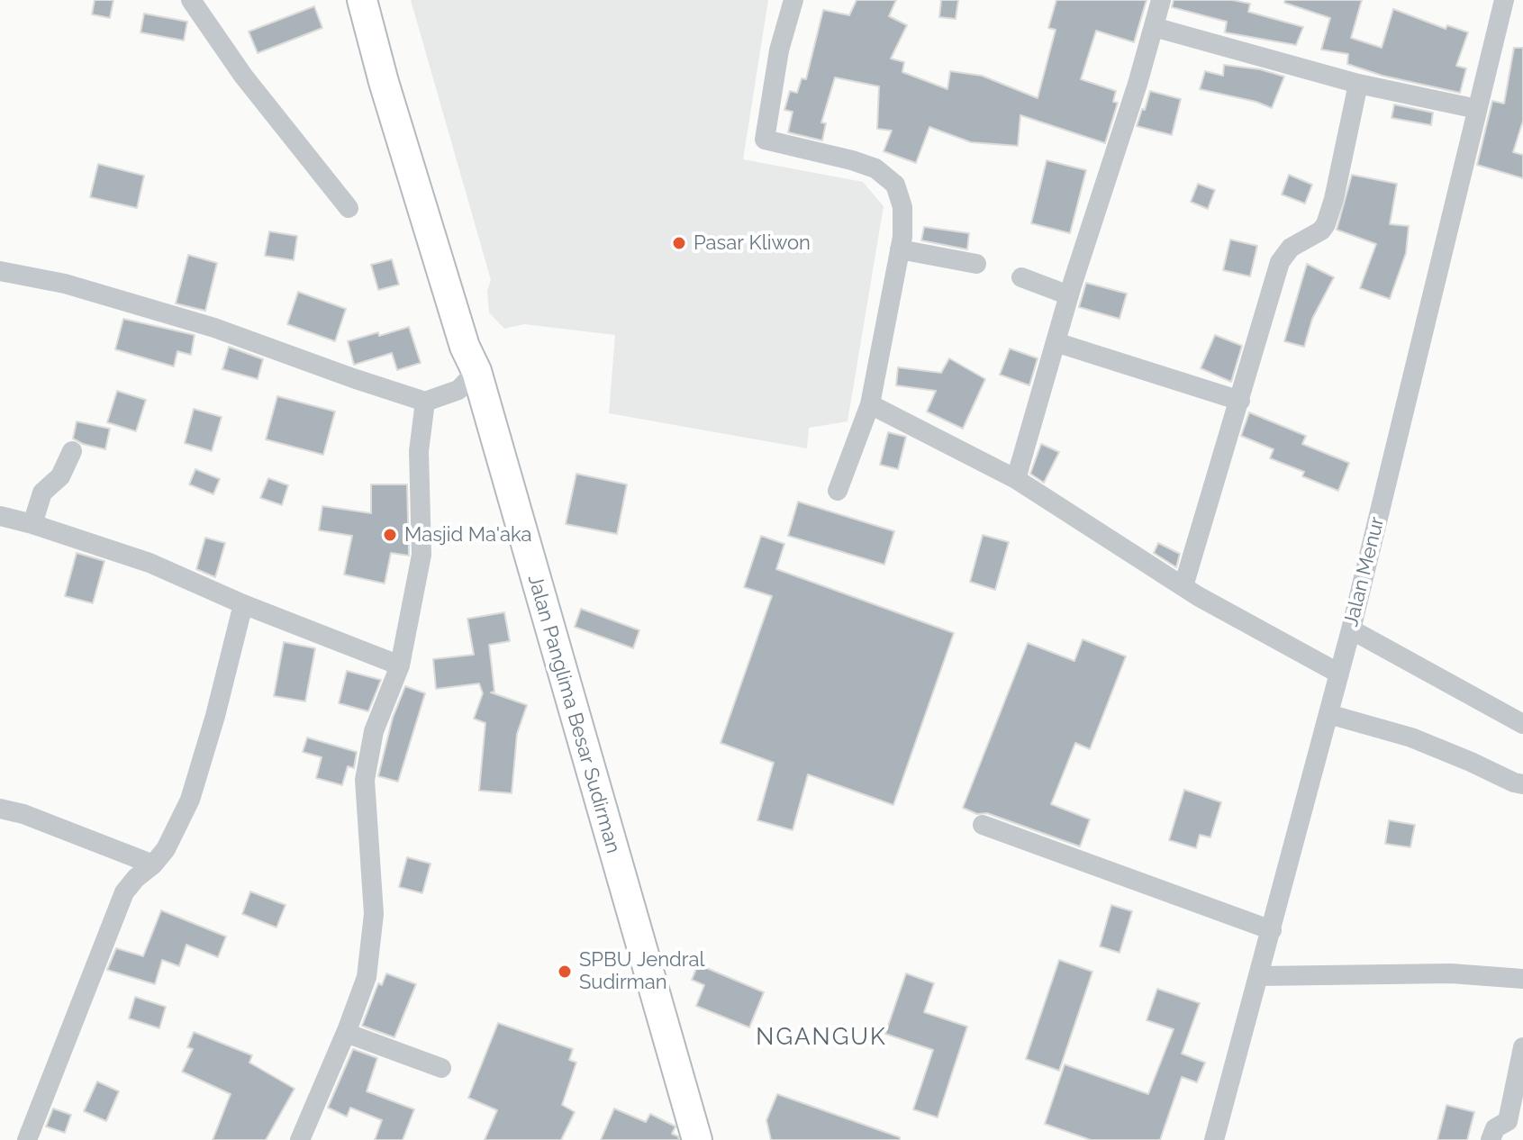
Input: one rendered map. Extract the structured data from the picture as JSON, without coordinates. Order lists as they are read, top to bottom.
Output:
{
  "streets": {
    "main road": ["Jalan Panglima Besar Sudirman"],
    "street": ["Jalan Menur"]
  },
  "districts": ["NGANGUK"],
  "places": ["Pasar Kliwon", "Masjid Ma'aka", "SPBU Jendral Sudirman"]
}
